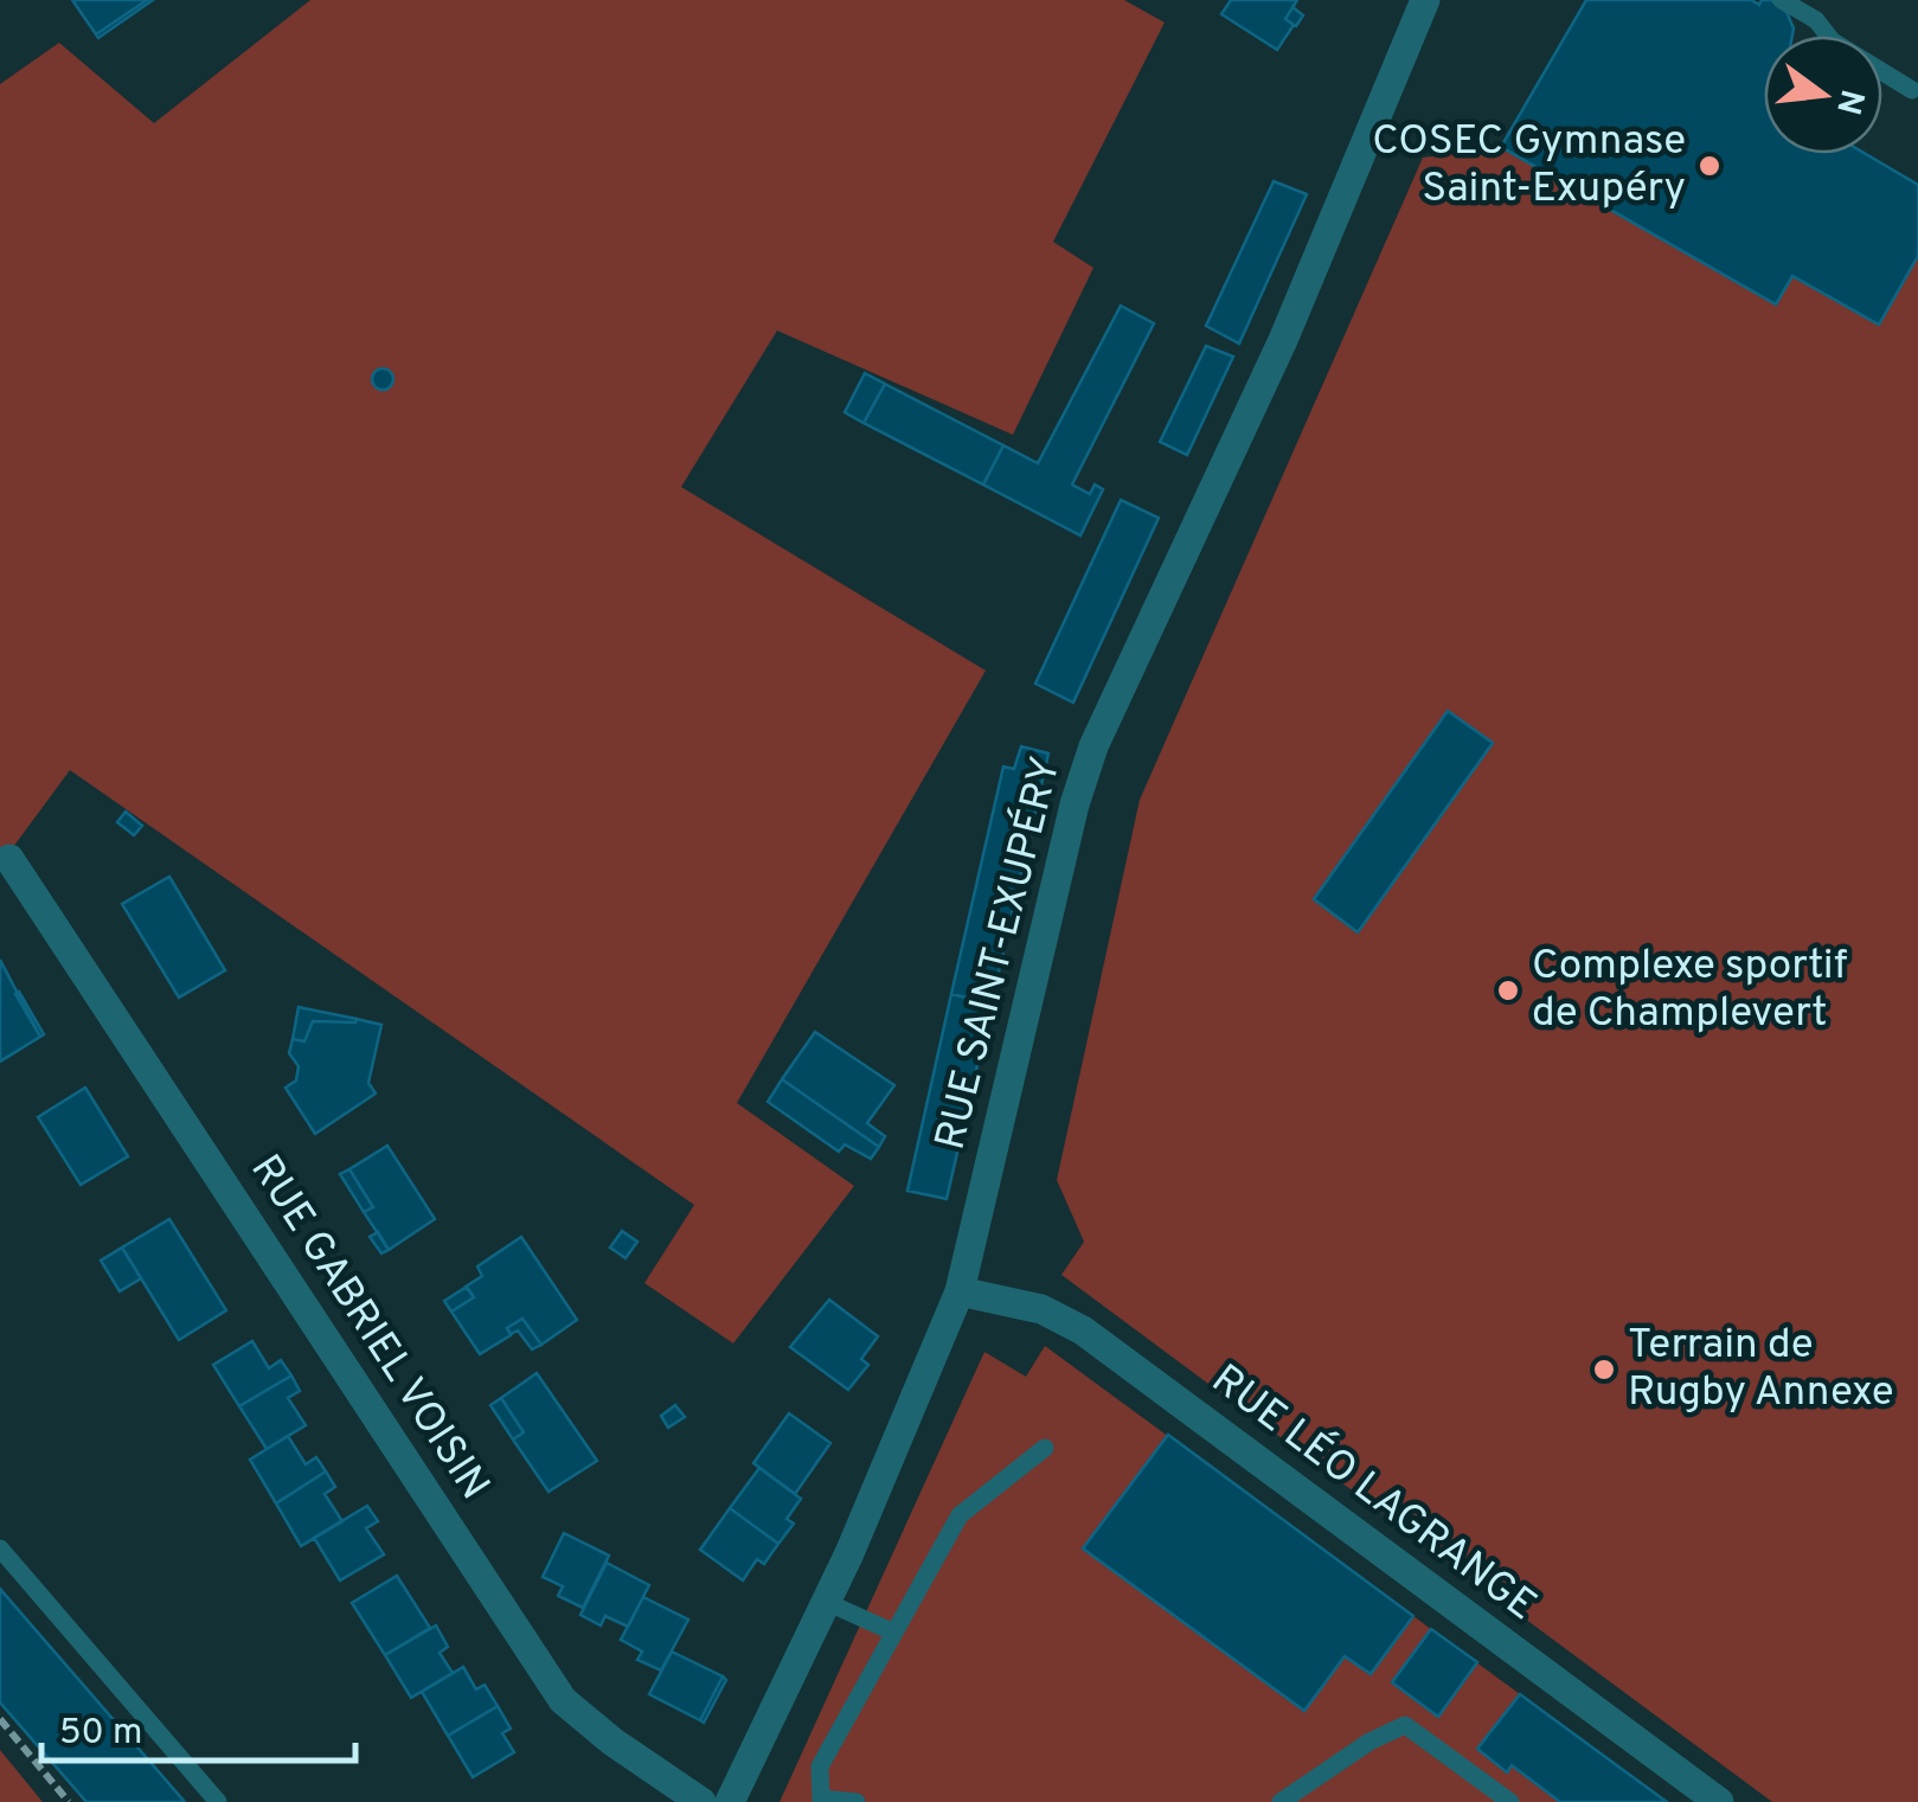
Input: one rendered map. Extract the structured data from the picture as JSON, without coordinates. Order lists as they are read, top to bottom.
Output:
{
  "streets": {
    "street": ["RUE SAINT-EXUPÉRY", "RUE GABRIEL VOISIN", "RUE LÉO LAGRANGE"]
  },
  "crossings": [
    ["RUE SAINT-EXUPÉRY", "RUE LÉO LAGRANGE"]
  ],
  "places": ["COSEC Gymnase Saint-Exupéry", "Complexe sportif de Champlevert", "Terrain de Rugby Annexe"],
  "scale_bar": "50 m",
  "north": "right"
}
